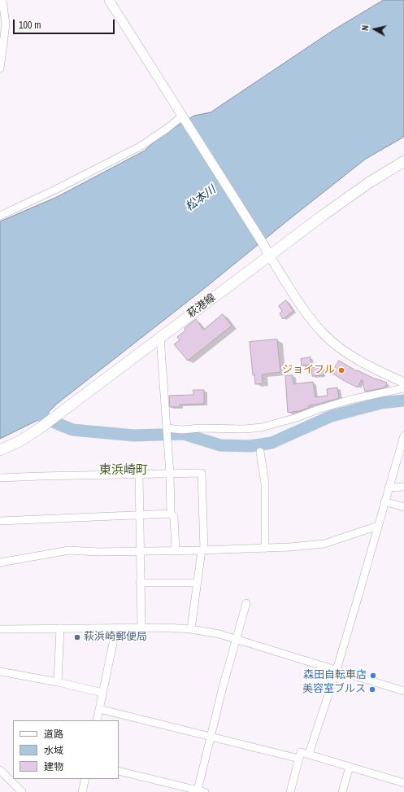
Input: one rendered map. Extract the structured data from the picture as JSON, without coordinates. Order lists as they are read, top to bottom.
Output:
{
  "streets": {
    "main road": ["萩港線"]
  },
  "districts": ["東浜崎町"],
  "water": ["松本川"],
  "places": [
    "ジョイフル",
    "萩浜崎郵便局",
    "森田自転車店",
    "美容室ブルス"
  ],
  "legend": ["道路", "水域", "建物"],
  "scale_bar": "100 m",
  "north": "left"
}
